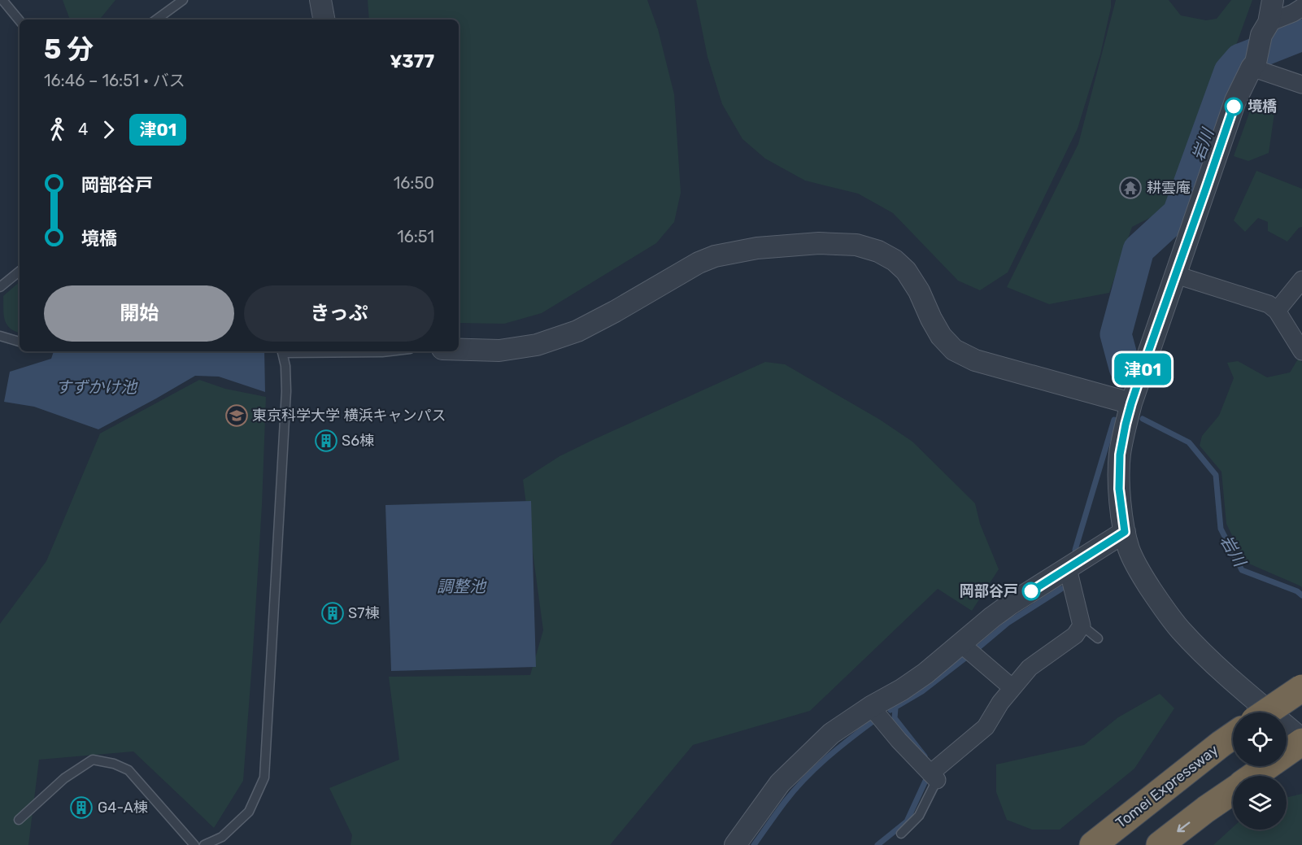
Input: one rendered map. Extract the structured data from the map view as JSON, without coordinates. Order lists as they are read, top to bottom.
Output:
{
  "streets": {
    "highway": ["Tomei Expressway"]
  },
  "water": ["岩川", "すずかけ池", "調整池"],
  "places": {
    "other": ["境橋", "岡部谷戸"],
    "temple": ["耕雲庵"],
    "school or university": ["東京科学大学 横浜キャンパス"],
    "building": ["S6棟", "S7棟", "G4-A棟"]
  },
  "lines": ["bus line 津01"],
  "page": {
    "on_map": "津01",
    "heading": ["5 分", "16:46 – 16:51 · バス", "¥377"],
    "legs": ["4", "津01"],
    "list": [
      {
        "name": "岡部谷戸",
        "value": "16:50"
      },
      {
        "name": "境橋",
        "value": "16:51"
      }
    ],
    "buttons": ["開始", "きっぷ"]
  }
}
